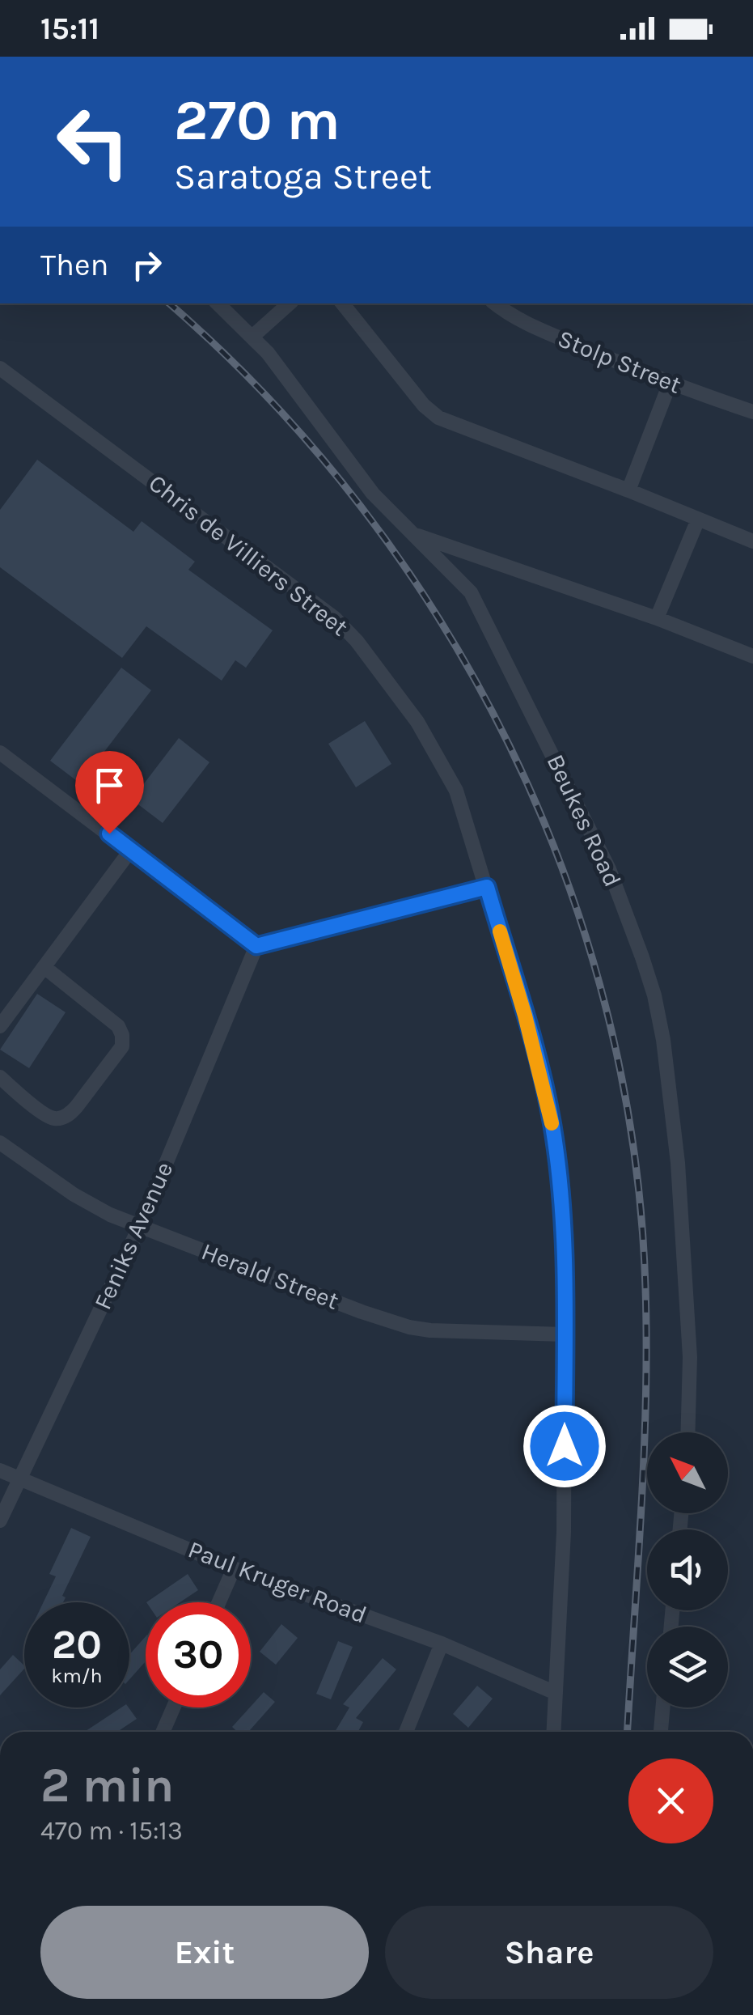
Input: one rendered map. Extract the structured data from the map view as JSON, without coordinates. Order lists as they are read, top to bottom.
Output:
{
  "streets": {
    "street": [
      "Stolp Street",
      "Chris de Villiers Street",
      "Beukes Road",
      "Feniks Avenue",
      "Herald Street",
      "Paul Kruger Road"
    ]
  },
  "crossings": [
    ["Chris de Villiers Street", "Herald Street"],
    ["Chris de Villiers Street", "Paul Kruger Road"],
    ["Feniks Avenue", "Herald Street"],
    ["Feniks Avenue", "Paul Kruger Road"]
  ],
  "north": "top left",
  "page": {
    "status": "15:11",
    "turn": ["270 m", "Saratoga Street"],
    "then": "Then",
    "speed": "20 km/h",
    "limit": "30",
    "heading": ["2 min", "470 m · 15:13"],
    "buttons": ["Exit", "Share"]
  }
}
